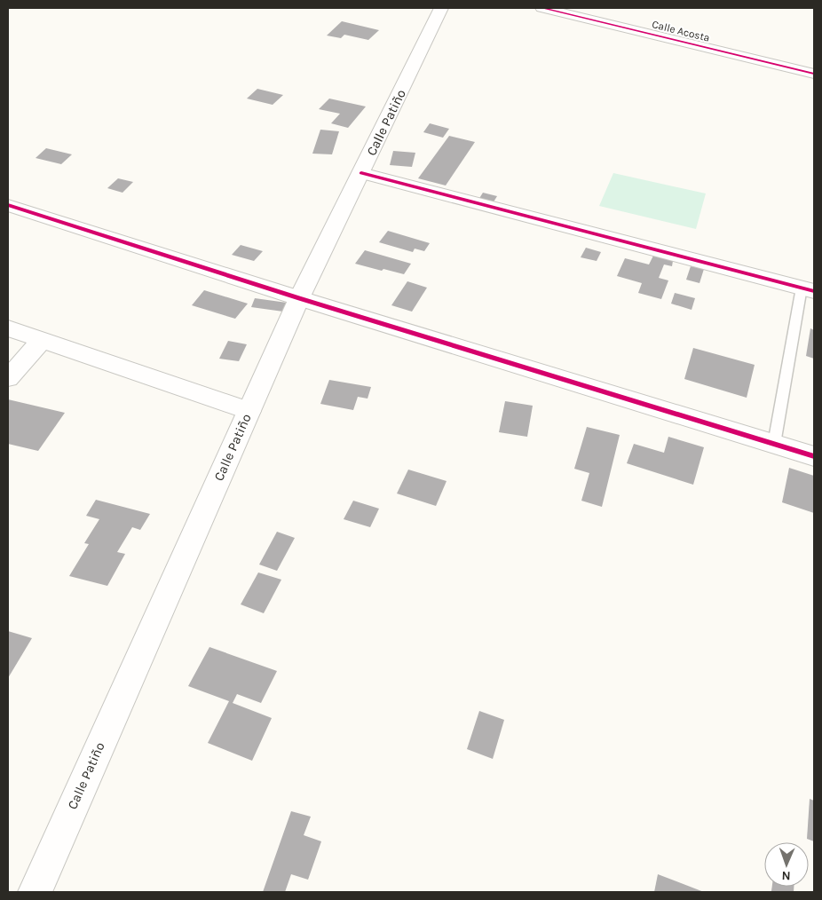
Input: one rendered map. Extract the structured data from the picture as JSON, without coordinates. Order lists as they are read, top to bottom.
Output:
{
  "streets": {
    "street": ["Calle Acosta", "Calle Patiño"]
  },
  "north": "bottom"
}
